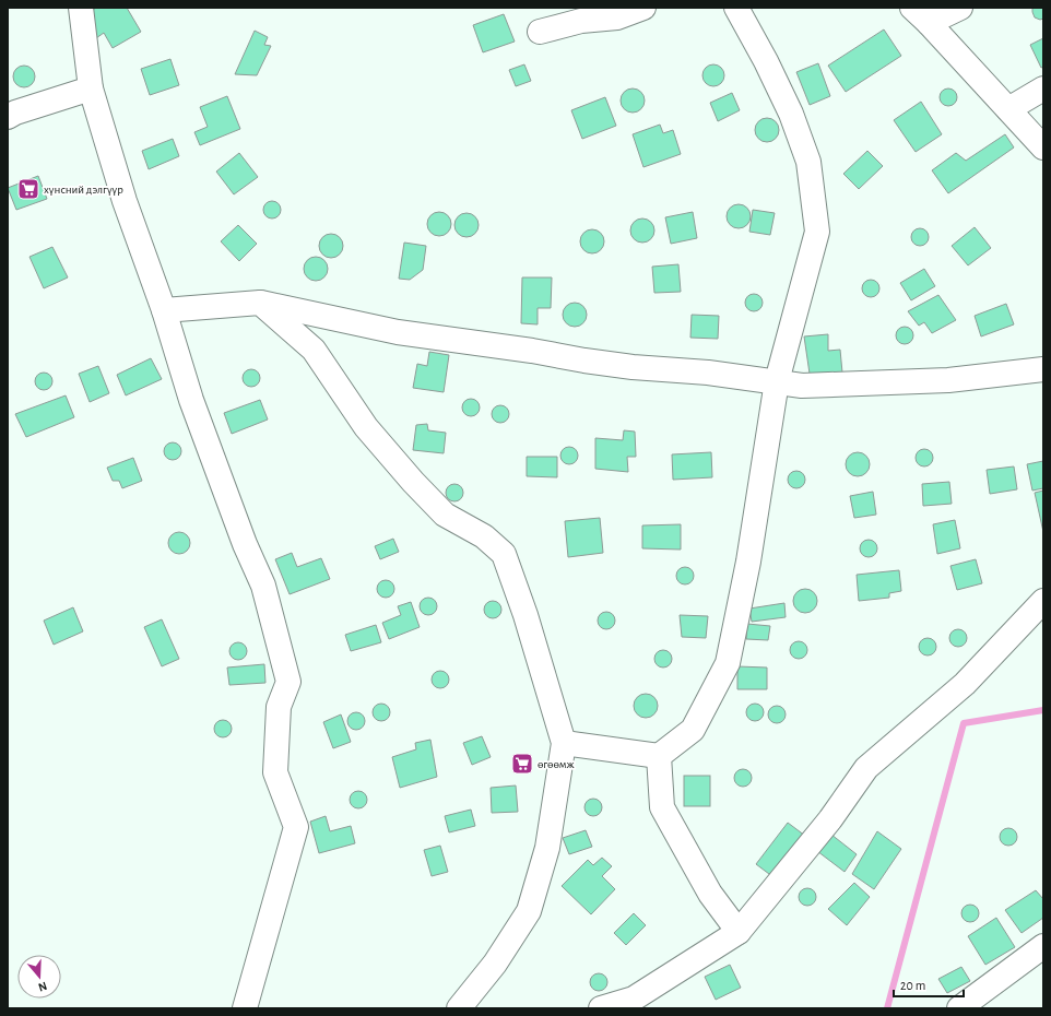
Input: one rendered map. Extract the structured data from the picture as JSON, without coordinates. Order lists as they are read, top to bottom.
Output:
{
  "places": {
    "supermarket": ["хүнсний дэлгүүр", "өгөөмж"]
  },
  "scale_bar": "20 m",
  "north": "bottom"
}
